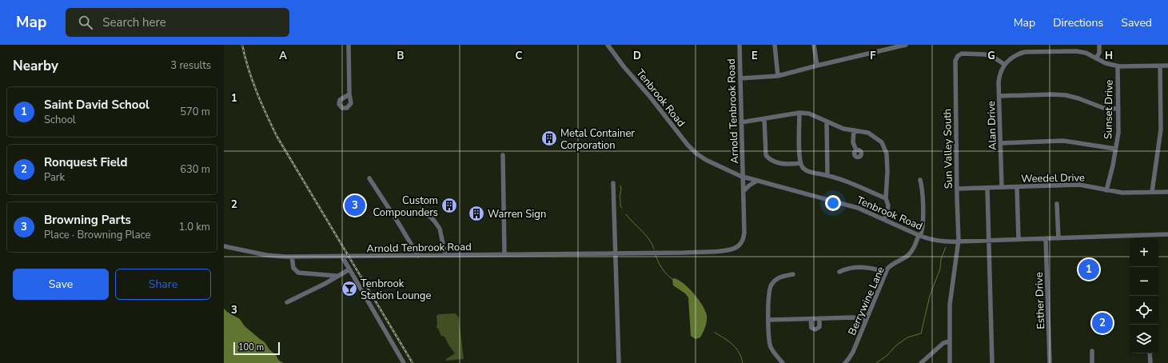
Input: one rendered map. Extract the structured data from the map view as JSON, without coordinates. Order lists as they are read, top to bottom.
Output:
{
  "streets": {
    "street": [
      "Tenbrook Road",
      "Sunset Drive",
      "Arnold Tenbrook Road",
      "Alan Drive",
      "Sun Valley South",
      "Weedel Drive",
      "Berrywine Lane",
      "Esther Drive"
    ]
  },
  "crossings": [
    ["Tenbrook Road", "Arnold Tenbrook Road"],
    ["Tenbrook Road", "Sun Valley South"],
    ["Tenbrook Road", "Berrywine Lane"],
    ["Tenbrook Road", "Esther Drive"],
    ["Sunset Drive", "Weedel Drive"],
    ["Alan Drive", "Sun Valley South"],
    ["Alan Drive", "Weedel Drive"],
    ["Sun Valley South", "Weedel Drive"]
  ],
  "places": {
    "building": ["Metal Container Corporation", "Custom Compounders", "Warren Sign"],
    "bar": ["Tenbrook Station Lounge"]
  },
  "scale_bar": "100 m",
  "page": {
    "header": "Map",
    "search": "Search here",
    "nav": ["Map", "Directions", "Saved"],
    "heading": ["Nearby", "3 results"],
    "list": [
      {
        "mark": "1",
        "name": "Saint David School",
        "note": "School",
        "value": "570 m"
      },
      {
        "mark": "2",
        "name": "Ronquest Field",
        "note": "Park",
        "value": "630 m"
      },
      {
        "mark": "3",
        "name": "Browning Parts",
        "note": "Place · Browning Place",
        "value": "1.0 km"
      }
    ],
    "pins": ["3", "1", "2"],
    "map_buttons": ["+", "−"],
    "buttons": ["Save", "Share"],
    "scale": "100 m"
  },
  "grid": {
    "columns": [
      "A",
      "B",
      "C",
      "D",
      "E",
      "F",
      "G",
      "H"
    ],
    "rows": ["1", "2", "3"]
  }
}
